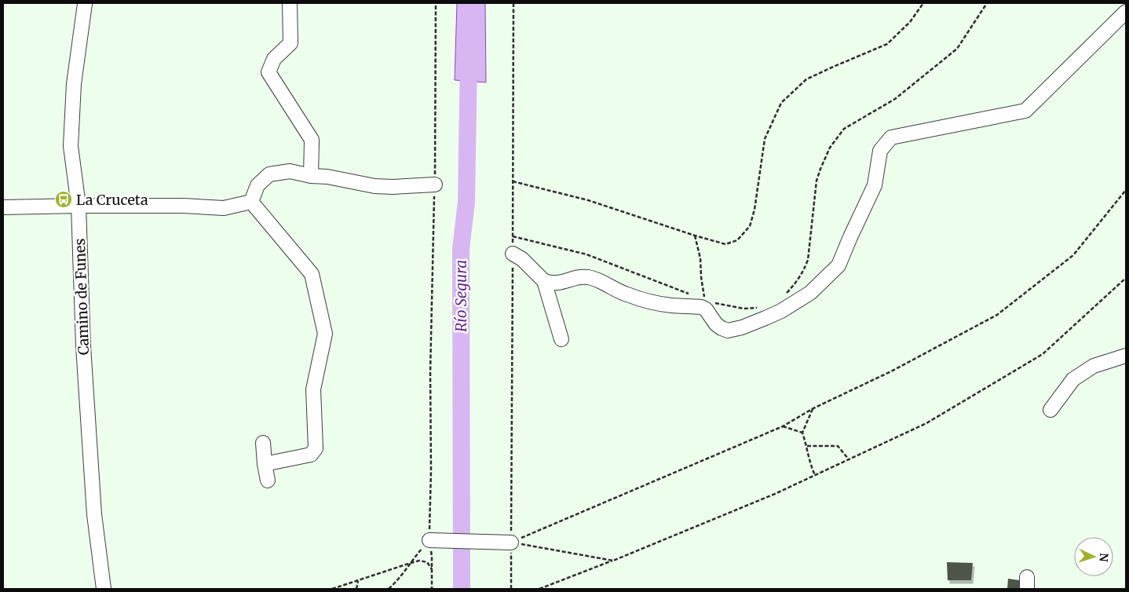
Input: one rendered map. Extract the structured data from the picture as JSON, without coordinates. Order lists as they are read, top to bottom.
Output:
{
  "streets": {
    "street": ["Camino de Funes"]
  },
  "water": ["Río Segura"],
  "places": {
    "bus stop": ["La Cruceta"]
  },
  "north": "right"
}
